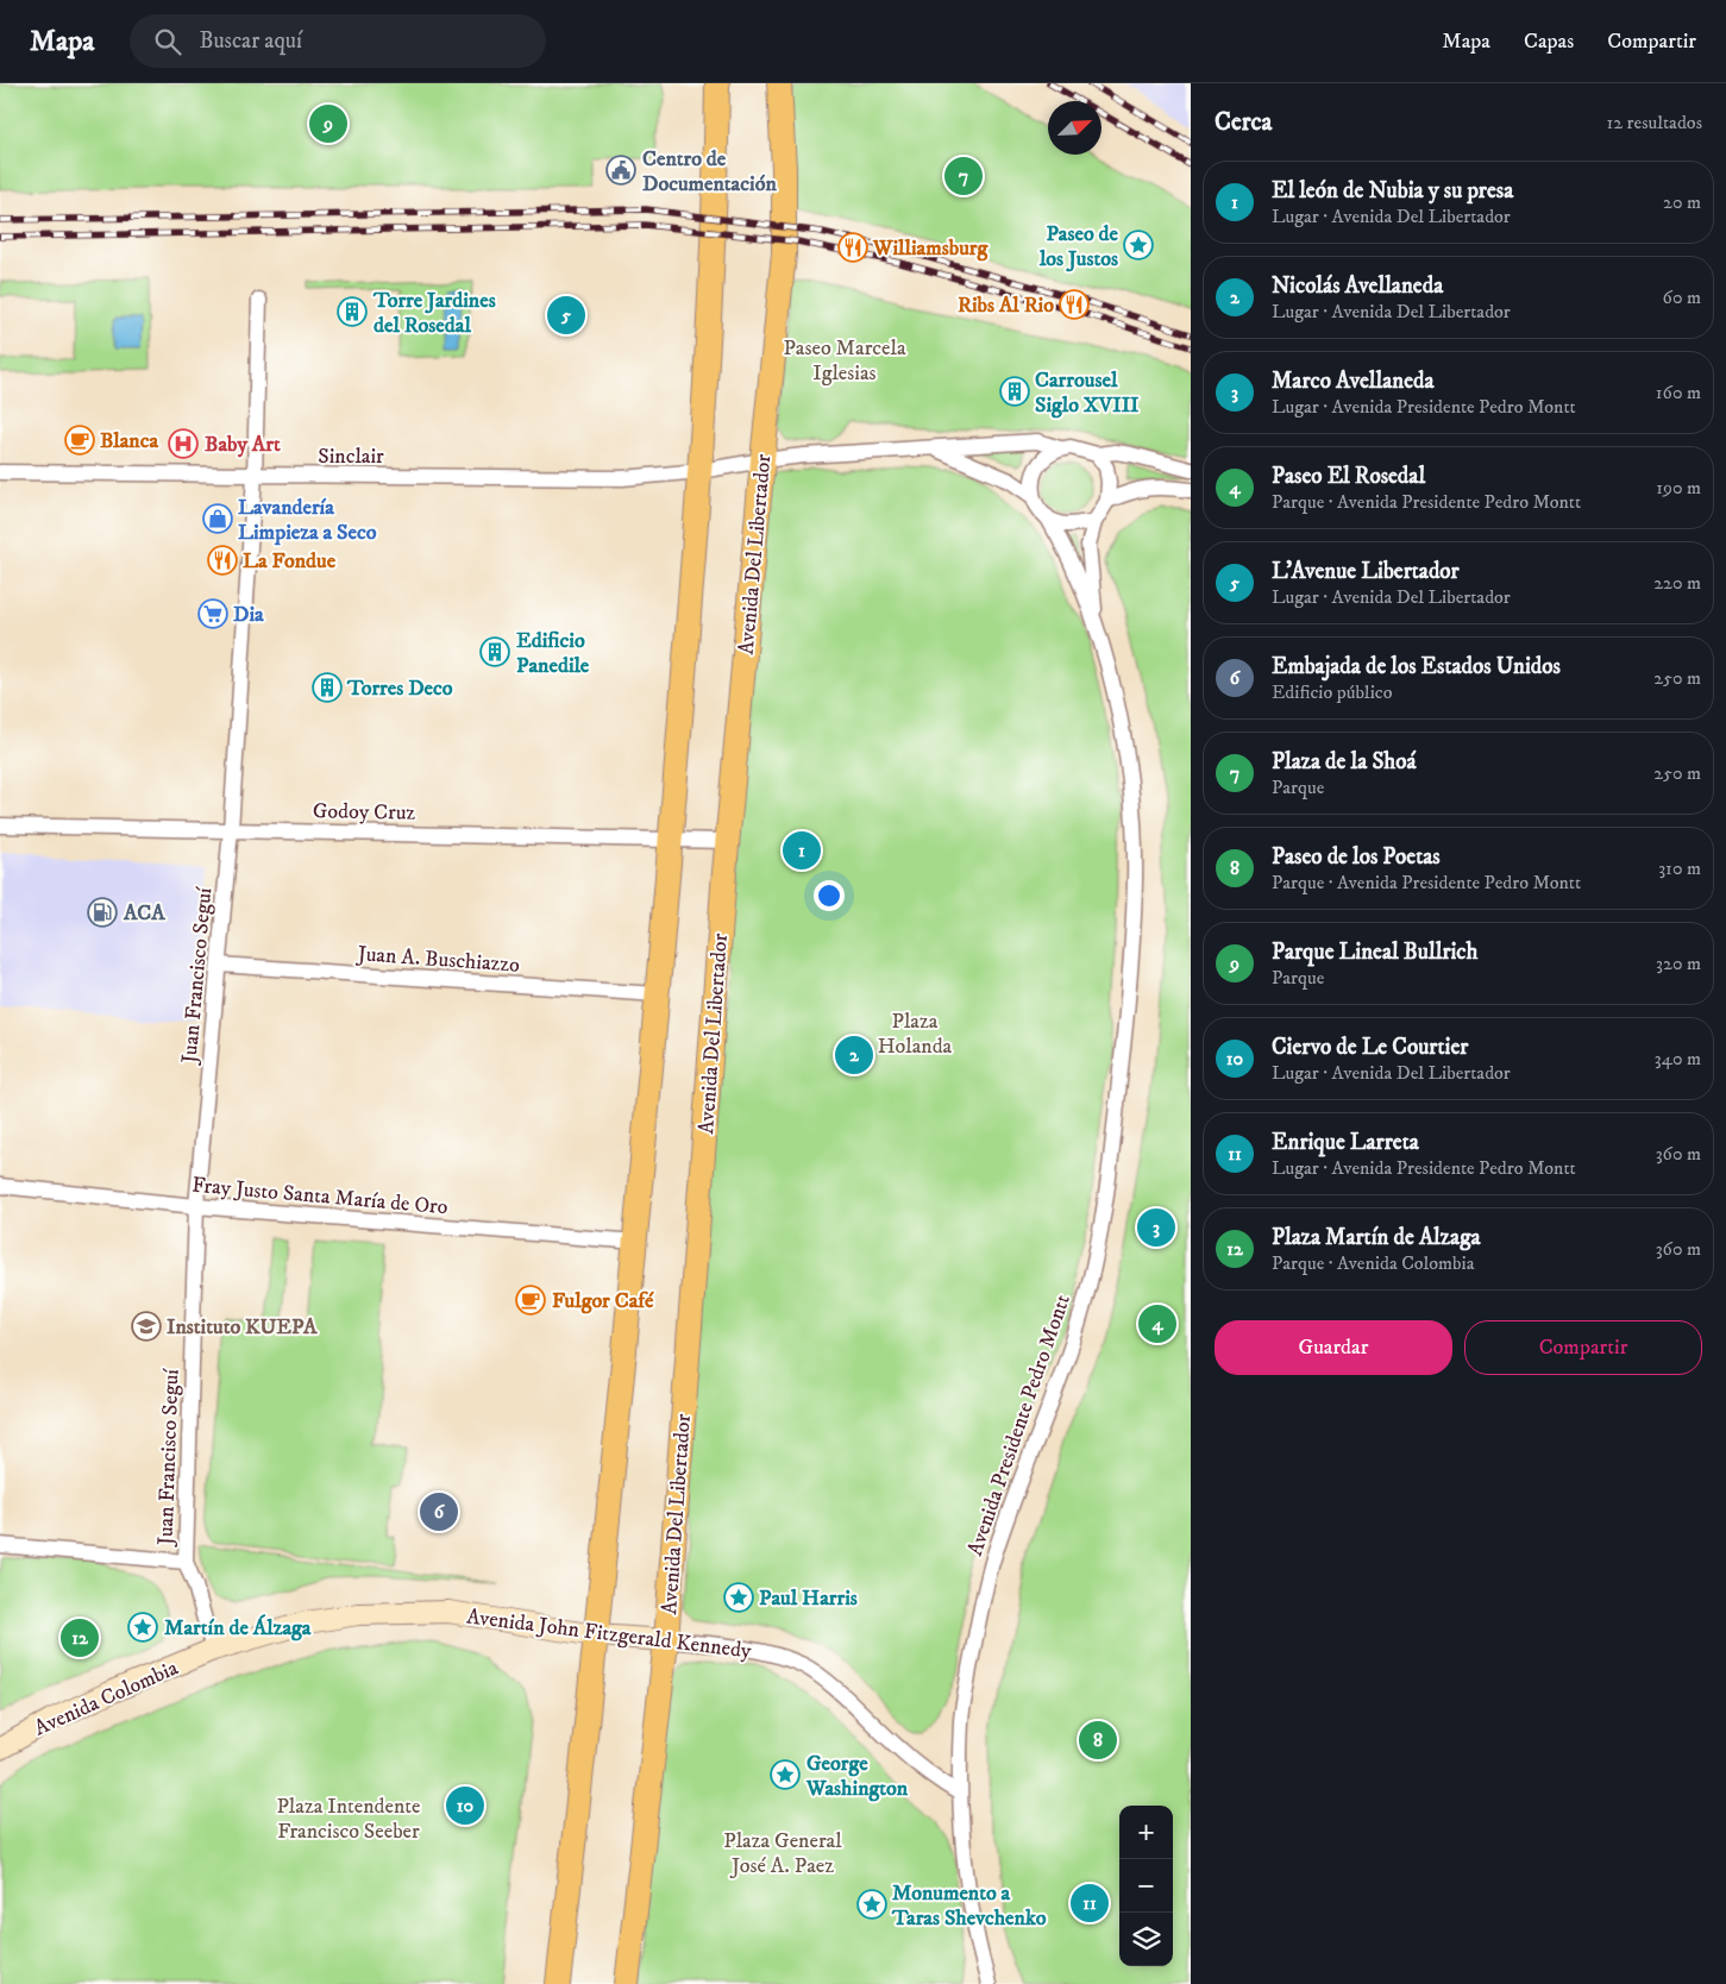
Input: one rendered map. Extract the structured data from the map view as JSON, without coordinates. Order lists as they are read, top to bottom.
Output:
{
  "streets": {
    "main road": ["Avenida Del Libertador", "Avenida John Fitzgerald Kennedy", "Avenida Colombia"],
    "street": [
      "Sinclair",
      "Godoy Cruz",
      "Juan A. Buschiazzo",
      "Juan Francisco Seguí",
      "Fray Justo Santa María de Oro",
      "Avenida Presidente Pedro Montt"
    ]
  },
  "crossings": [
    ["Sinclair", "Avenida Del Libertador"],
    ["Sinclair", "Juan Francisco Seguí"],
    ["Sinclair", "Avenida Presidente Pedro Montt"],
    ["Avenida Del Libertador", "Godoy Cruz"],
    ["Avenida Del Libertador", "Avenida John Fitzgerald Kennedy"],
    ["Godoy Cruz", "Juan Francisco Seguí"],
    ["Juan A. Buschiazzo", "Juan Francisco Seguí"],
    ["Juan Francisco Seguí", "Fray Justo Santa María de Oro"],
    ["Juan Francisco Seguí", "Avenida John Fitzgerald Kennedy"],
    ["Juan Francisco Seguí", "Avenida Colombia"],
    ["Avenida Presidente Pedro Montt", "Avenida John Fitzgerald Kennedy"],
    ["Avenida John Fitzgerald Kennedy", "Avenida Colombia"]
  ],
  "parks": [
    "Paseo Marcela Iglesias",
    "Plaza Holanda",
    "Plaza Intendente Francisco Seeber",
    "Plaza General José A. Paez"
  ],
  "places": {
    "public building": ["Centro de Documentación"],
    "place": [
      "Paseo de los Justos",
      "Paul Harris",
      "Martín de Álzaga",
      "George Washington",
      "Monumento a Taras Shevchenko"
    ],
    "restaurant": ["Williamsburg", "Ribs Al Rio", "La Fondue"],
    "building": [
      "Torre Jardines del Rosedal",
      "Carrousel Siglo XVIII",
      "Edificio Panedile",
      "Torres Deco"
    ],
    "cafe": ["Blanca", "Fulgor Café"],
    "hospital": ["Baby Art"],
    "shop": ["Lavandería Limpieza a Seco"],
    "supermarket": ["Dia"],
    "fuel station": ["ACA"],
    "school or university": ["Instituto KUEPA"]
  },
  "north": "top right",
  "page": {
    "header": "Mapa",
    "search": "Buscar aquí",
    "nav": ["Mapa", "Capas", "Compartir"],
    "heading": ["Cerca", "12 resultados"],
    "pins": [
      "9",
      "7",
      "5",
      "1",
      "2",
      "3",
      "4",
      "6",
      "12",
      "8",
      "10",
      "11"
    ],
    "list": [
      {
        "mark": "1",
        "name": "El león de Nubia y su presa",
        "note": "Lugar · Avenida Del Libertador",
        "value": "20 m"
      },
      {
        "mark": "2",
        "name": "Nicolás Avellaneda",
        "note": "Lugar · Avenida Del Libertador",
        "value": "60 m"
      },
      {
        "mark": "3",
        "name": "Marco Avellaneda",
        "note": "Lugar · Avenida Presidente Pedro Montt",
        "value": "160 m"
      },
      {
        "mark": "4",
        "name": "Paseo El Rosedal",
        "note": "Parque · Avenida Presidente Pedro Montt",
        "value": "190 m"
      },
      {
        "mark": "5",
        "name": "L'Avenue Libertador",
        "note": "Lugar · Avenida Del Libertador",
        "value": "220 m"
      },
      {
        "mark": "6",
        "name": "Embajada de los Estados Unidos",
        "note": "Edificio público",
        "value": "250 m"
      },
      {
        "mark": "7",
        "name": "Plaza de la Shoá",
        "note": "Parque",
        "value": "250 m"
      },
      {
        "mark": "8",
        "name": "Paseo de los Poetas",
        "note": "Parque · Avenida Presidente Pedro Montt",
        "value": "310 m"
      },
      {
        "mark": "9",
        "name": "Parque Lineal Bullrich",
        "note": "Parque",
        "value": "320 m"
      },
      {
        "mark": "10",
        "name": "Ciervo de Le Courtier",
        "note": "Lugar · Avenida Del Libertador",
        "value": "340 m"
      },
      {
        "mark": "11",
        "name": "Enrique Larreta",
        "note": "Lugar · Avenida Presidente Pedro Montt",
        "value": "360 m"
      },
      {
        "mark": "12",
        "name": "Plaza Martín de Alzaga",
        "note": "Parque · Avenida Colombia",
        "value": "360 m"
      }
    ],
    "buttons": ["Guardar", "Compartir"],
    "map_buttons": ["+", "−"]
  }
}
